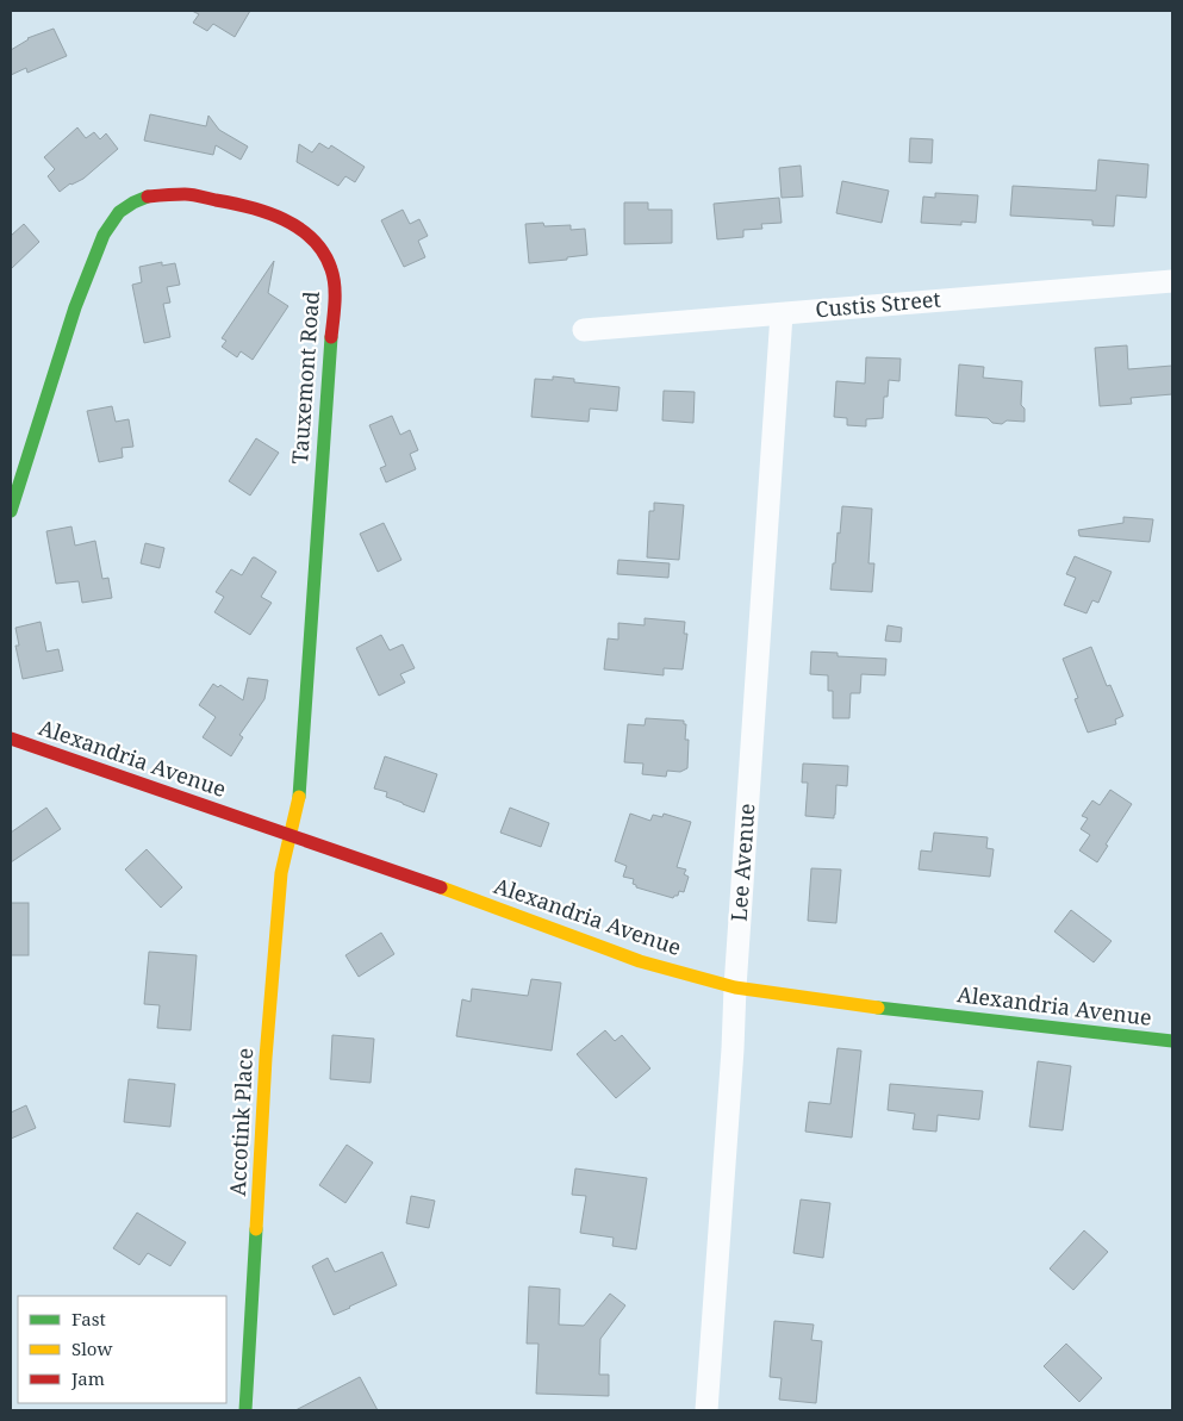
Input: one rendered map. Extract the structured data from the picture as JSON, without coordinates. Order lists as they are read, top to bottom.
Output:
{
  "streets": {
    "street": [
      "Custis Street",
      "Tauxemont Road",
      "Alexandria Avenue",
      "Lee Avenue",
      "Accotink Place"
    ]
  },
  "crossings": [
    ["Custis Street", "Lee Avenue"],
    ["Tauxemont Road", "Alexandria Avenue"],
    ["Tauxemont Road", "Accotink Place"],
    ["Alexandria Avenue", "Lee Avenue"],
    ["Alexandria Avenue", "Accotink Place"]
  ],
  "legend": ["Fast", "Slow", "Jam"]
}
